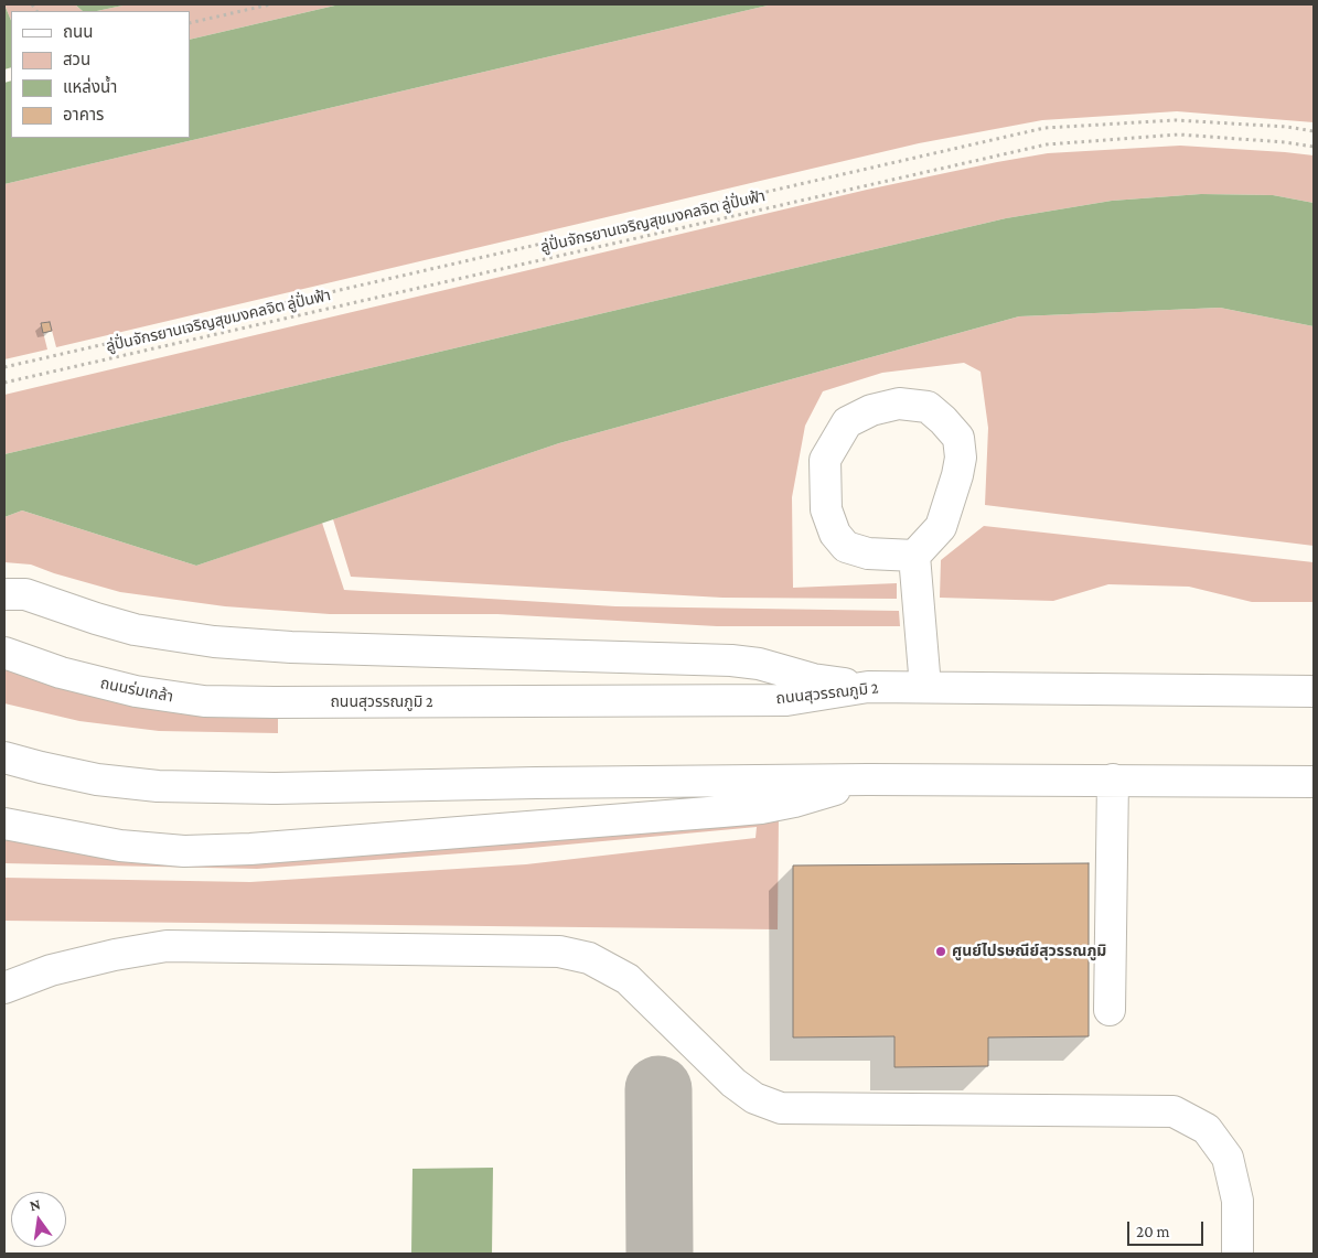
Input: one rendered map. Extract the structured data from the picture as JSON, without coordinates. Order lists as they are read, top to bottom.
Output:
{
  "streets": {
    "street": ["ถนนร่มเกล้า", "ถนนสุวรรณภูมิ 2"],
    "path": ["ลู่ปั่นจักรยานเจริญสุขมงคลจิต ลู่ปั่นฟ้า"]
  },
  "crossings": [
    ["ถนนร่มเกล้า", "ถนนสุวรรณภูมิ 2"]
  ],
  "places": ["ศูนย์ไปรษณีย์สุวรรณภูมิ"],
  "legend": [
    "ถนน",
    "สวน",
    "แหล่งน้ำ",
    "อาคาร"
  ],
  "scale_bar": "20 m",
  "north": "top"
}
